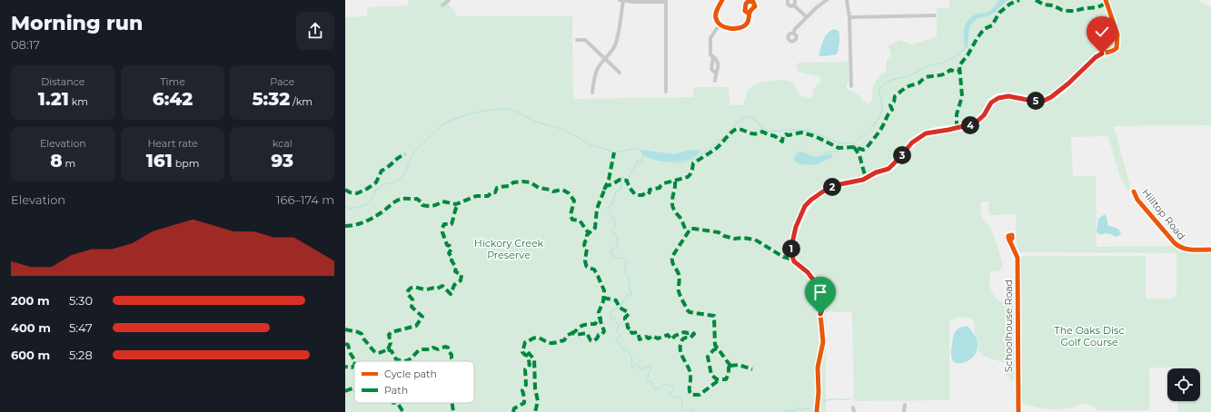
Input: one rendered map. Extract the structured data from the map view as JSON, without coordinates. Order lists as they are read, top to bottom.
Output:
{
  "streets": {
    "street": ["Hilltop Road", "Schoolhouse Road"]
  },
  "parks": ["Hickory Creek Preserve", "The Oaks Disc Golf Course"],
  "legend": ["Cycle path", "Path"],
  "page": {
    "heading": ["Morning run", "08:17"],
    "stats": [
      ["Distance", "1.21 km"],
      ["Time", "6:42"],
      ["Pace", "5:32 /km"],
      ["Elevation", "8 m"],
      ["Heart rate", "161 bpm"],
      ["kcal", "93"]
    ],
    "pins": [
      "5",
      "4",
      "3",
      "2",
      "1"
    ],
    "chart": ["Elevation", "166–174 m"],
    "list": [
      {
        "name": "200 m",
        "note": "5:30"
      },
      {
        "name": "400 m",
        "note": "5:47"
      },
      {
        "name": "600 m",
        "note": "5:28"
      }
    ]
  }
}
